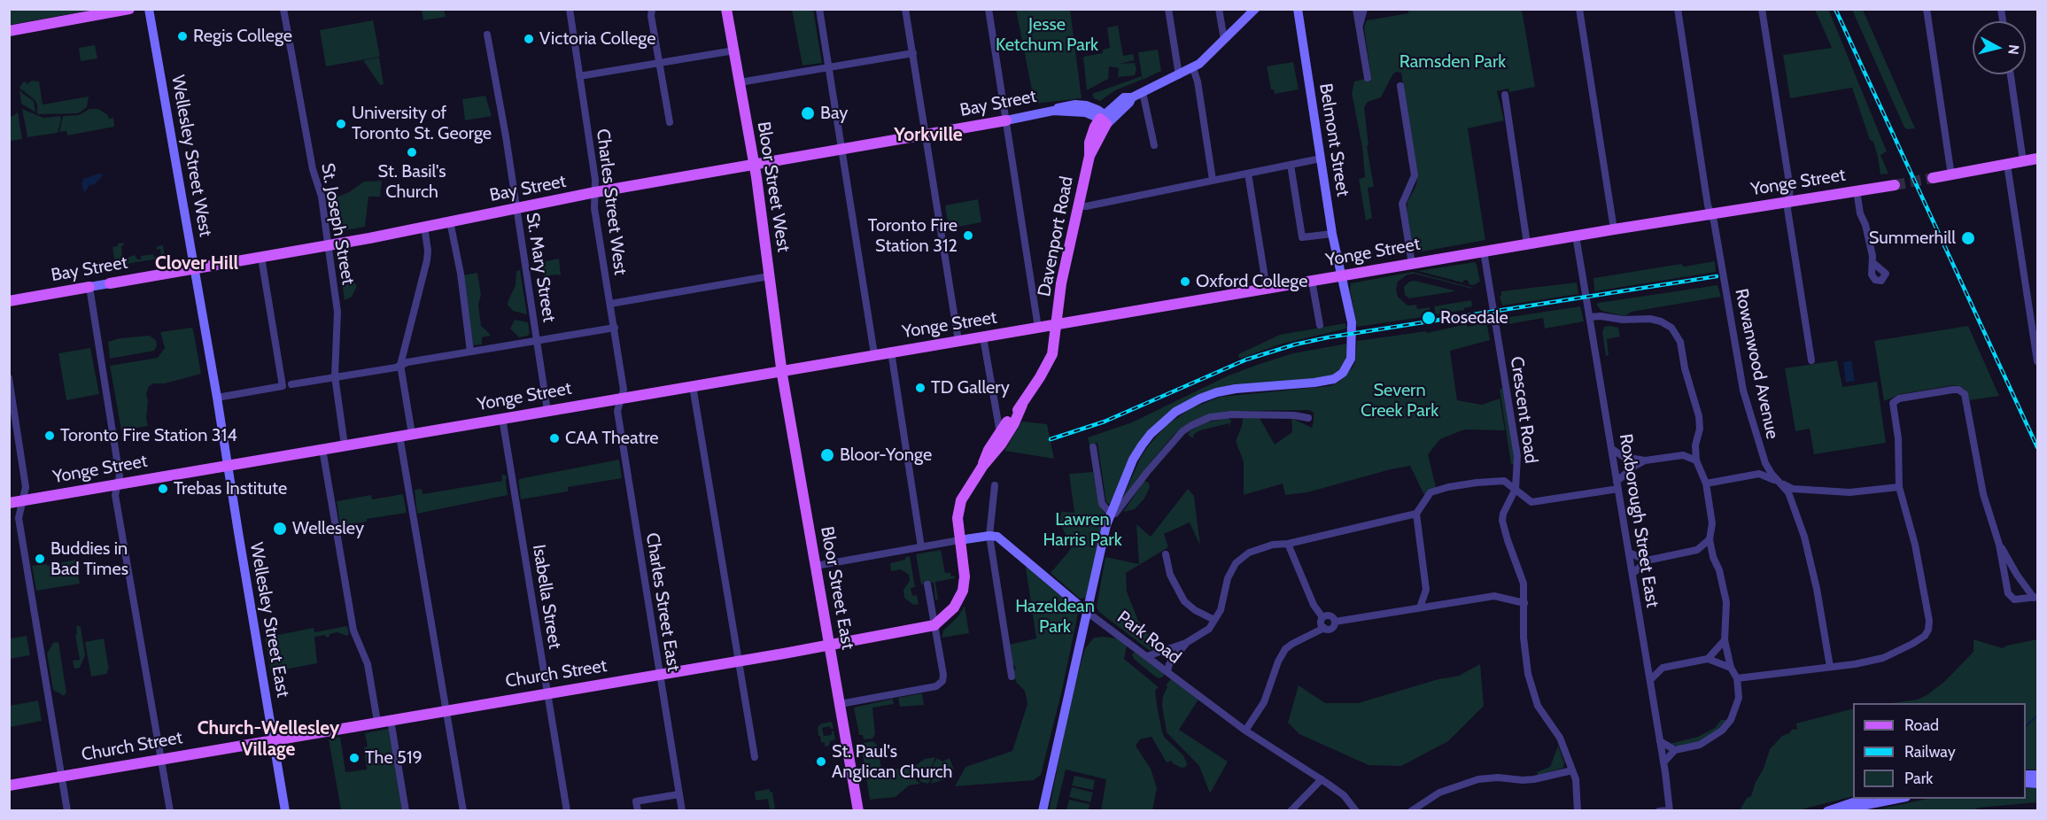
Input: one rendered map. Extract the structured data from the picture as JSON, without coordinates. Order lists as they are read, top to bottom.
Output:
{
  "streets": {
    "main road": [
      "Bay Street",
      "Yonge Street",
      "Bloor Street West",
      "Davenport Road",
      "Bloor Street East",
      "Church Street"
    ],
    "street": [
      "Belmont Street",
      "Wellesley Street West",
      "Charles Street West",
      "St. Joseph Street",
      "St. Mary Street",
      "Rowanwood Avenue",
      "Crescent Road",
      "Roxborough Street East",
      "Isabella Street",
      "Charles Street East",
      "Wellesley Street East",
      "Park Road"
    ]
  },
  "crossings": [
    ["Bay Street", "Wellesley Street West"],
    ["Bay Street", "Bloor Street West"],
    ["Bay Street", "Charles Street West"],
    ["Bay Street", "St. Joseph Street"],
    ["Bay Street", "Davenport Road"],
    ["Bay Street", "St. Mary Street"],
    ["Belmont Street", "Yonge Street"],
    ["Wellesley Street West", "Yonge Street"],
    ["Wellesley Street West", "Wellesley Street East"],
    ["Yonge Street", "Bloor Street West"],
    ["Yonge Street", "Charles Street West"],
    ["Yonge Street", "St. Joseph Street"],
    ["Yonge Street", "Davenport Road"],
    ["Yonge Street", "St. Mary Street"],
    ["Yonge Street", "Rowanwood Avenue"],
    ["Yonge Street", "Crescent Road"],
    ["Yonge Street", "Roxborough Street East"],
    ["Yonge Street", "Bloor Street East"],
    ["Yonge Street", "Isabella Street"],
    ["Yonge Street", "Charles Street East"],
    ["Yonge Street", "Wellesley Street East"],
    ["Bloor Street West", "Bloor Street East"],
    ["Charles Street West", "Charles Street East"],
    ["Bloor Street East", "Church Street"],
    ["Isabella Street", "Church Street"],
    ["Charles Street East", "Church Street"],
    ["Wellesley Street East", "Church Street"]
  ],
  "districts": ["Yorkville", "Clover Hill", "Church-Wellesley Village"],
  "parks": [
    "Jesse Ketchum Park",
    "Ramsden Park",
    "Severn Creek Park",
    "Lawren Harris Park",
    "Hazeldean Park"
  ],
  "places": [
    "Regis College",
    "Victoria College",
    "Bay",
    "University of Toronto St. George",
    "St. Basil's Church",
    "Toronto Fire Station 312",
    "Summerhill",
    "Oxford College",
    "Rosedale",
    "TD Gallery",
    "Toronto Fire Station 314",
    "CAA Theatre",
    "Bloor-Yonge",
    "Trebas Institute",
    "Wellesley",
    "Buddies in Bad Times",
    "The 519",
    "St. Paul's Anglican Church"
  ],
  "legend": ["Road", "Railway", "Park"],
  "north": "right"
}
